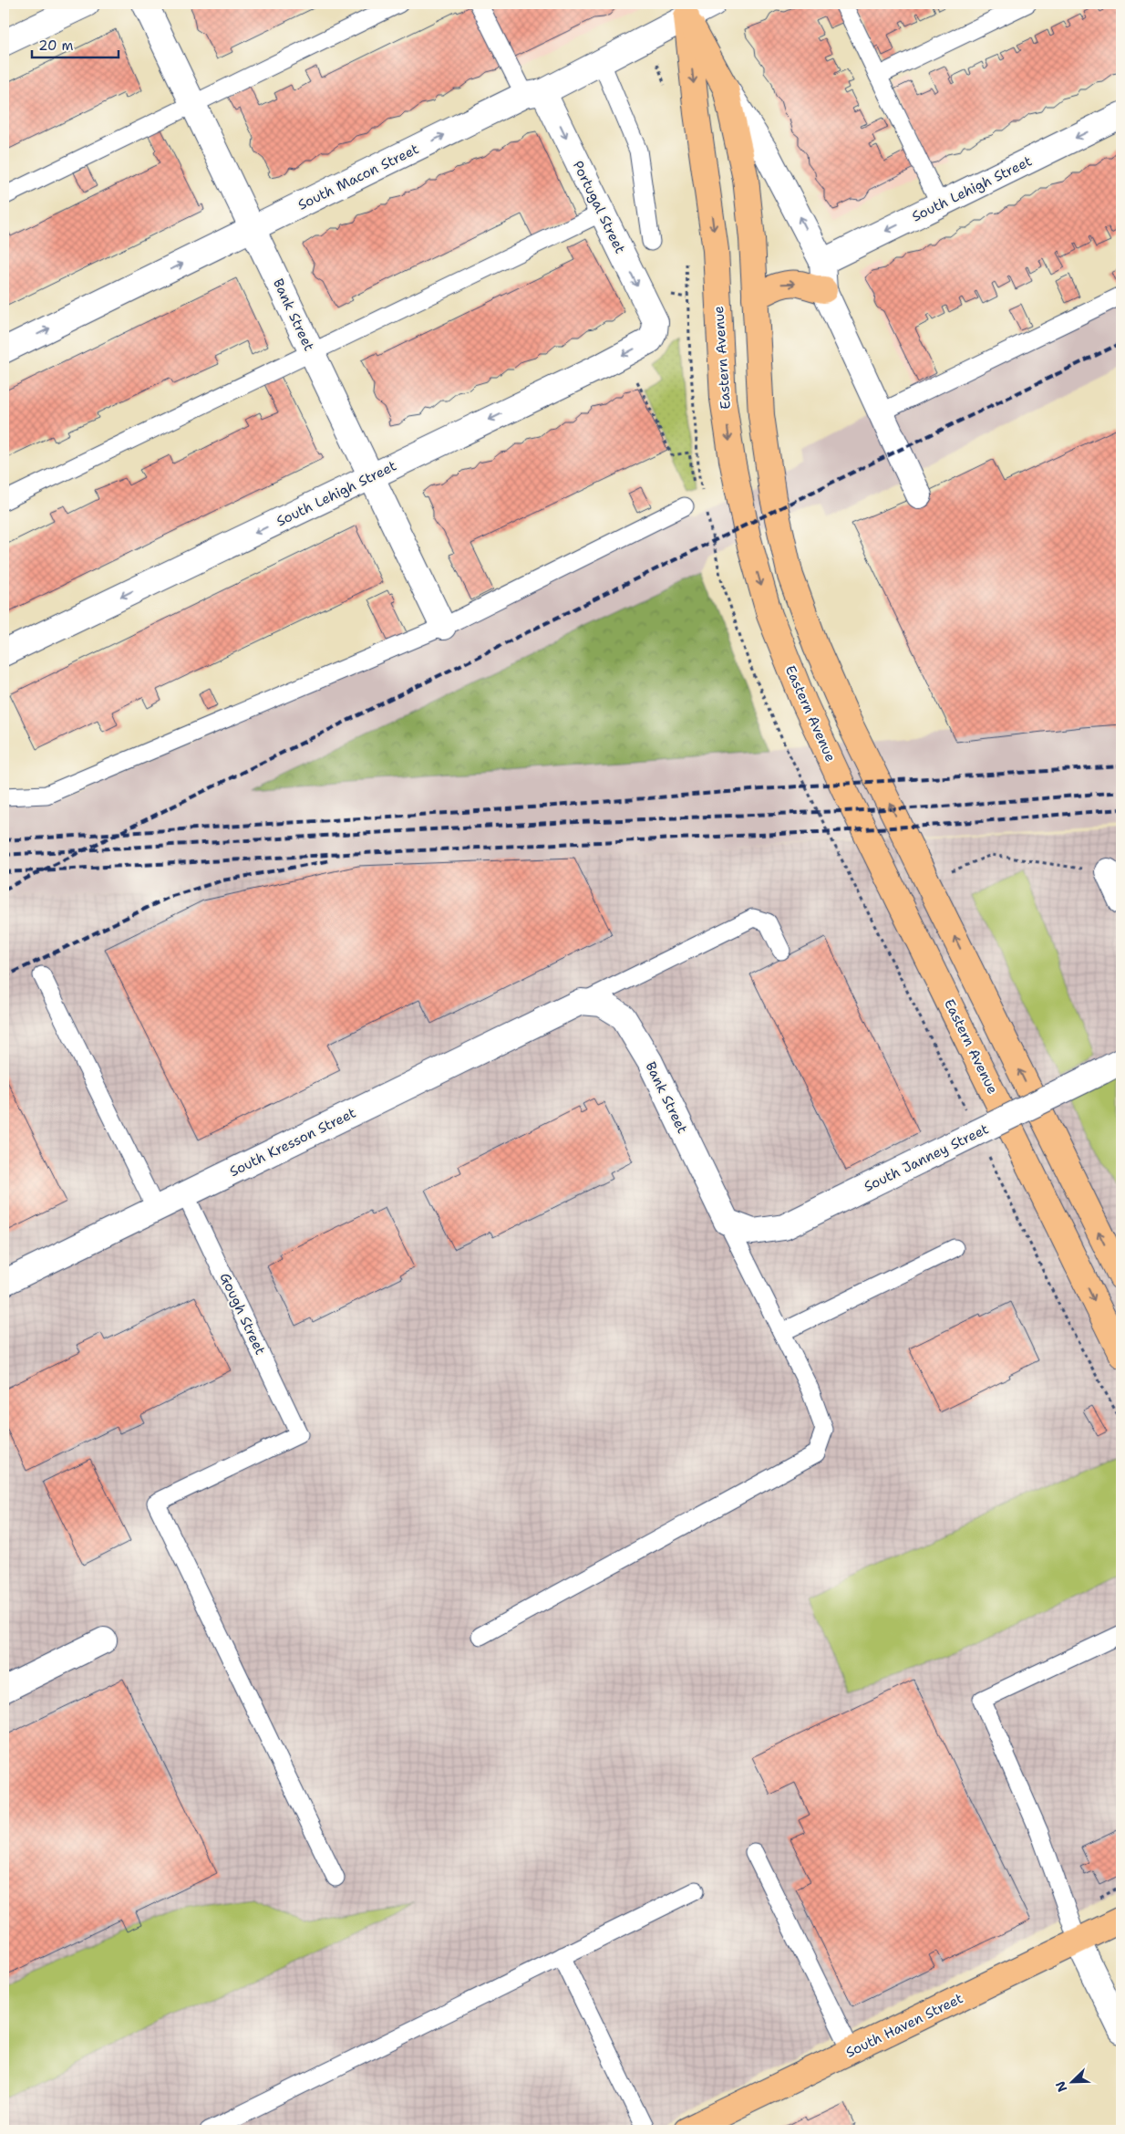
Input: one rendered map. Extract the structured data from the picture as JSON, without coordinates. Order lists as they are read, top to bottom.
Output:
{
  "streets": {
    "main road": ["Eastern Avenue", "South Haven Street"],
    "street": [
      "South Macon Street",
      "South Lehigh Street",
      "Portugal Street",
      "Bank Street",
      "South Kresson Street",
      "South Janney Street"
    ],
    "lane": ["Gough Street"]
  },
  "crossings": [
    ["South Macon Street", "Portugal Street"],
    ["South Macon Street", "Bank Street"],
    ["South Macon Street", "Eastern Avenue"],
    ["South Lehigh Street", "Portugal Street"],
    ["South Lehigh Street", "Bank Street"],
    ["Bank Street", "South Kresson Street"],
    ["Bank Street", "South Janney Street"],
    ["South Kresson Street", "Gough Street"]
  ],
  "one_way": ["South Macon Street", "South Lehigh Street"],
  "scale_bar": "20 m",
  "north": "bottom left"
}
